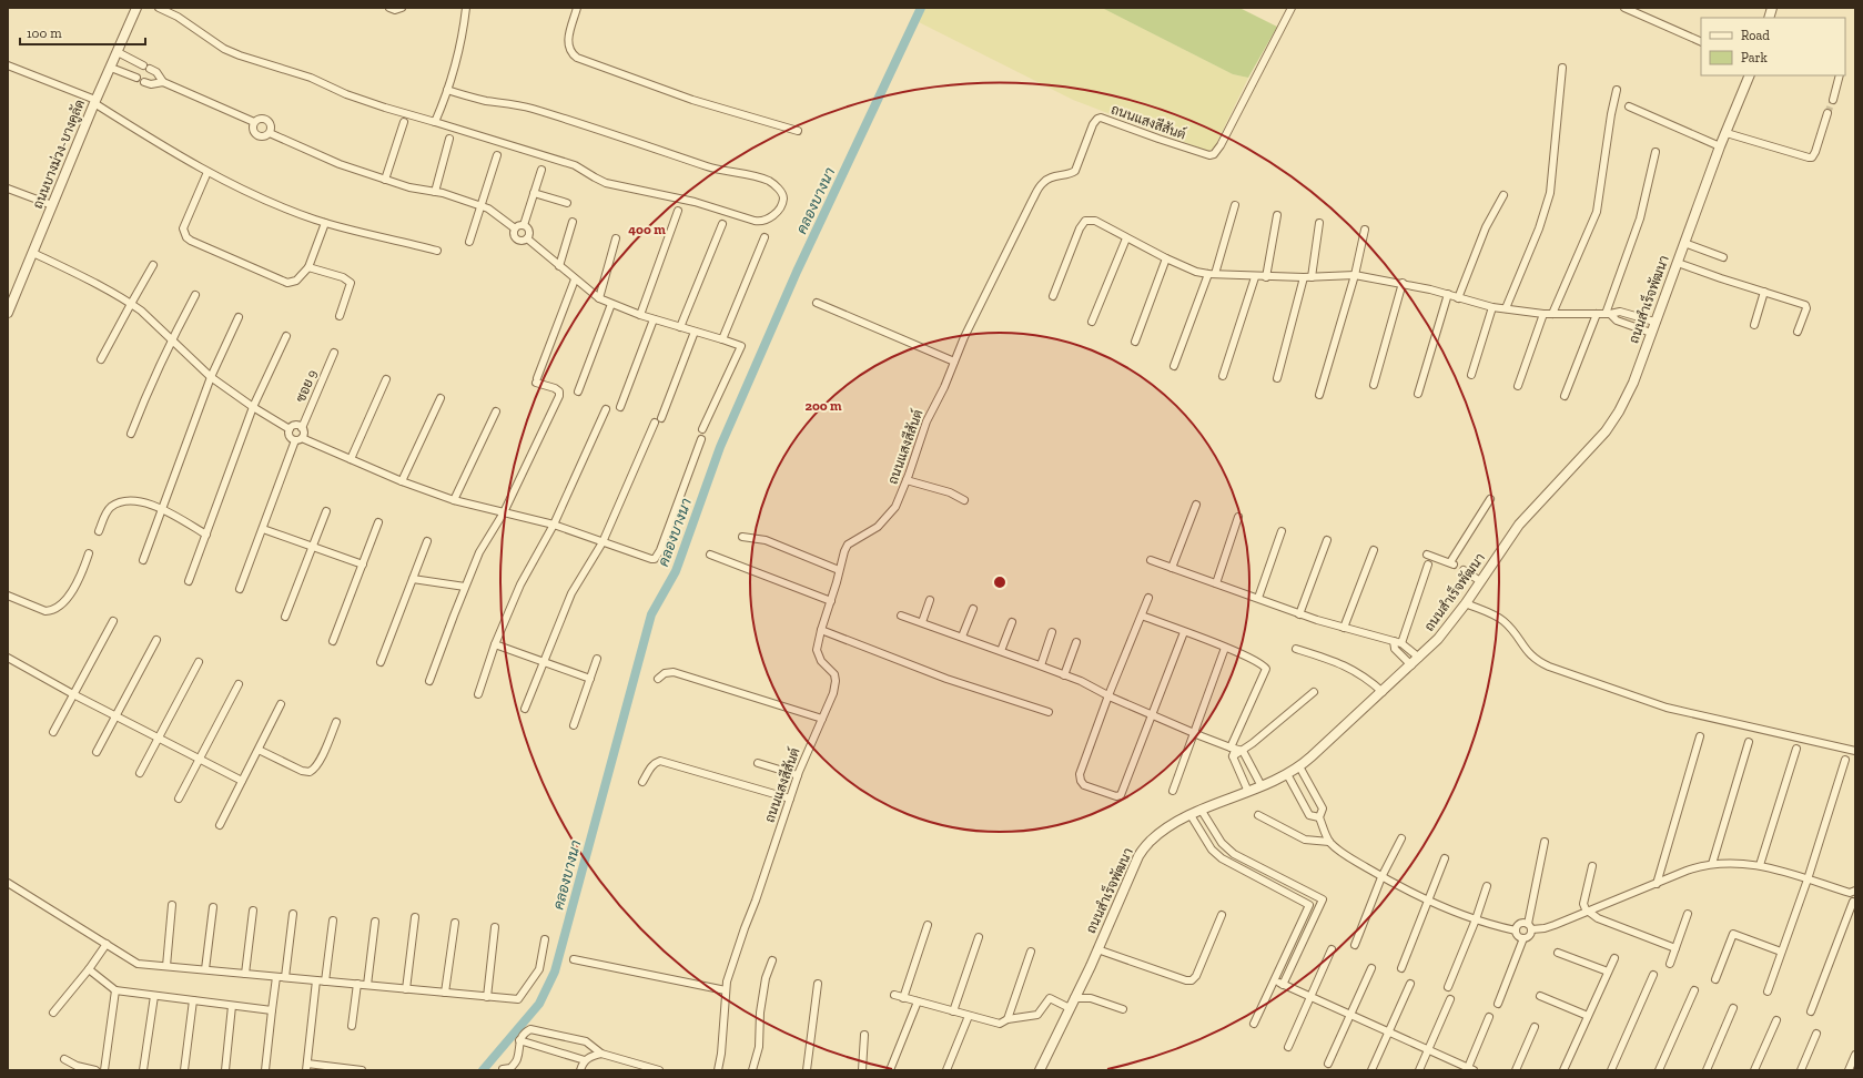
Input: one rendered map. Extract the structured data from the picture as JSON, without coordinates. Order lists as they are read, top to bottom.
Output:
{
  "streets": {
    "street": [
      "ถนนแสงสีสันต์",
      "ถนนบางม่วง-บางคูลัด",
      "ถนนสำเร็จพัฒนา",
      "ซอย 9"
    ]
  },
  "water": ["คลองบางนา"],
  "legend": ["Road", "Park"],
  "scale_bar": "100 m",
  "rings": ["400 m", "200 m"]
}
